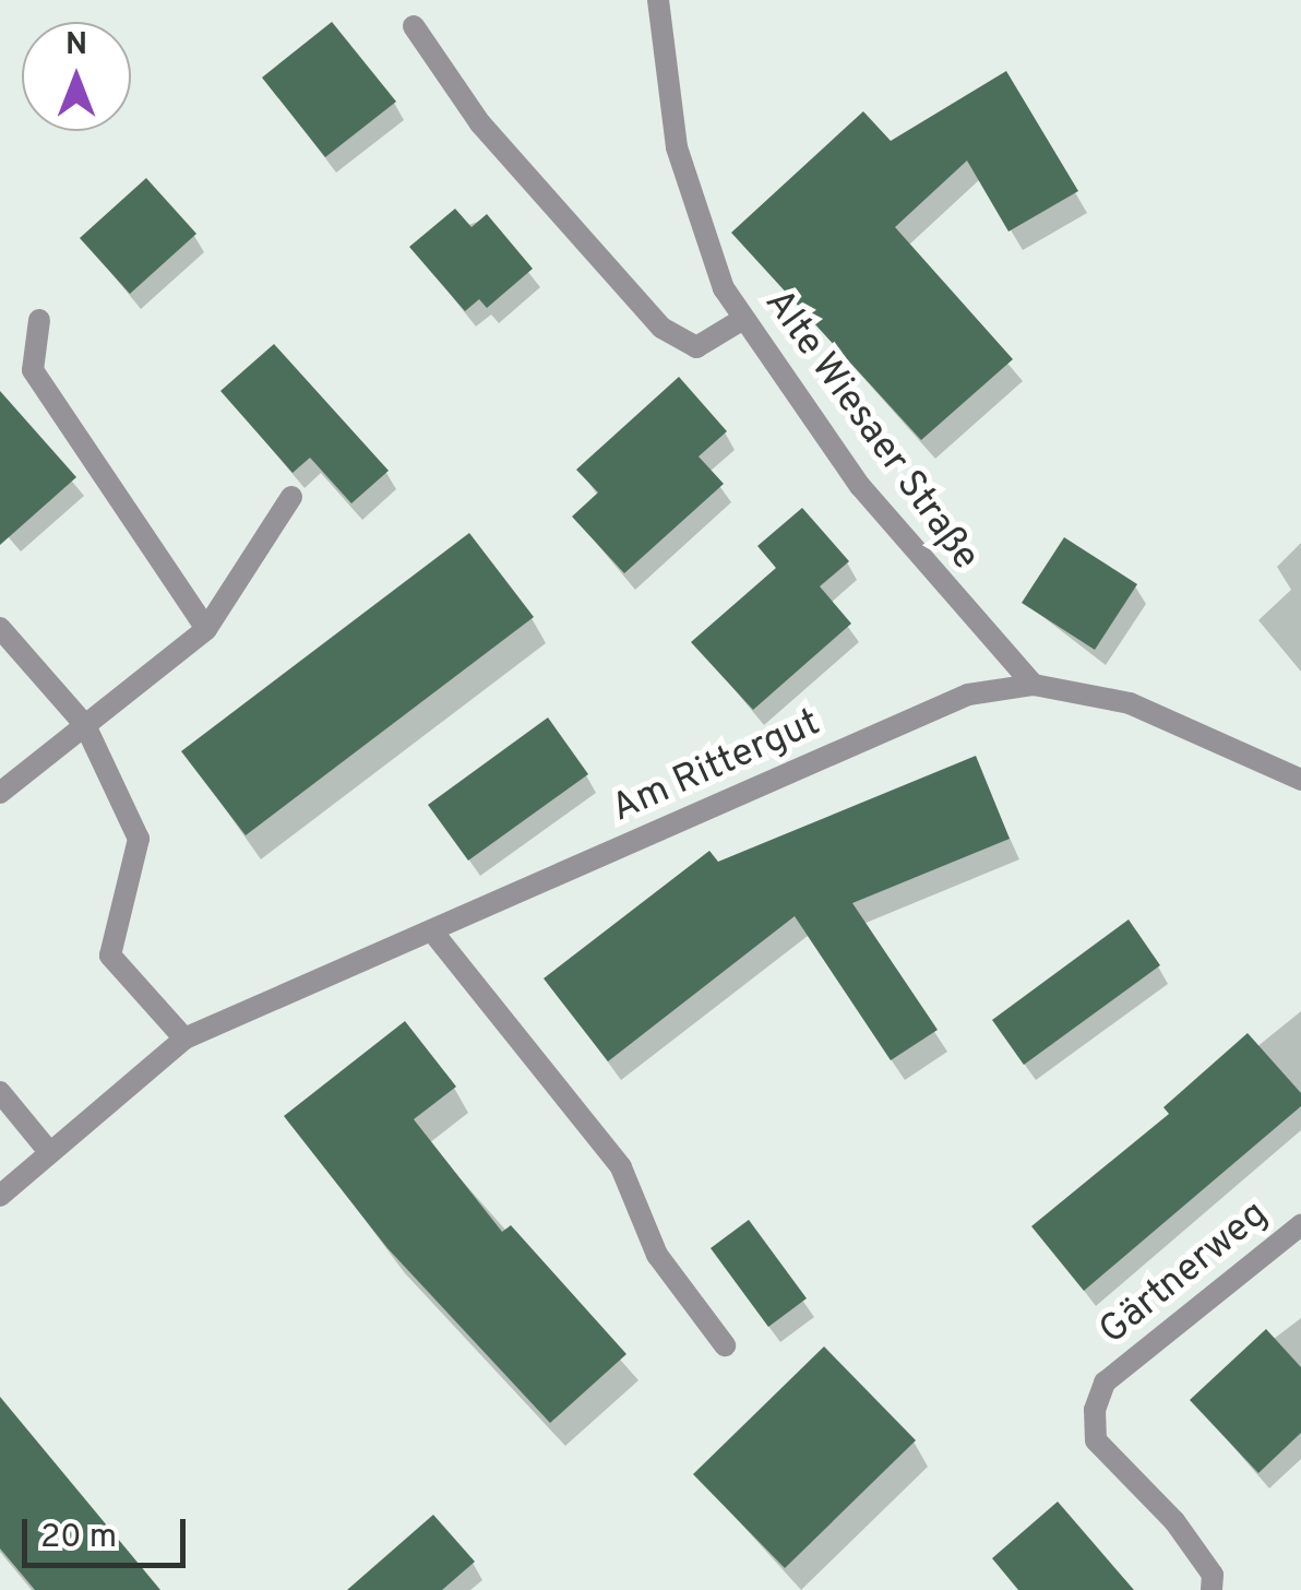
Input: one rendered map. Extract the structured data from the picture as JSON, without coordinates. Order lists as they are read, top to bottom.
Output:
{
  "streets": {
    "street": ["Alte Wiesaer Straße", "Am Rittergut", "Gärtnerweg"]
  },
  "crossings": [
    ["Alte Wiesaer Straße", "Am Rittergut"]
  ],
  "scale_bar": "20 m",
  "north": "top"
}
